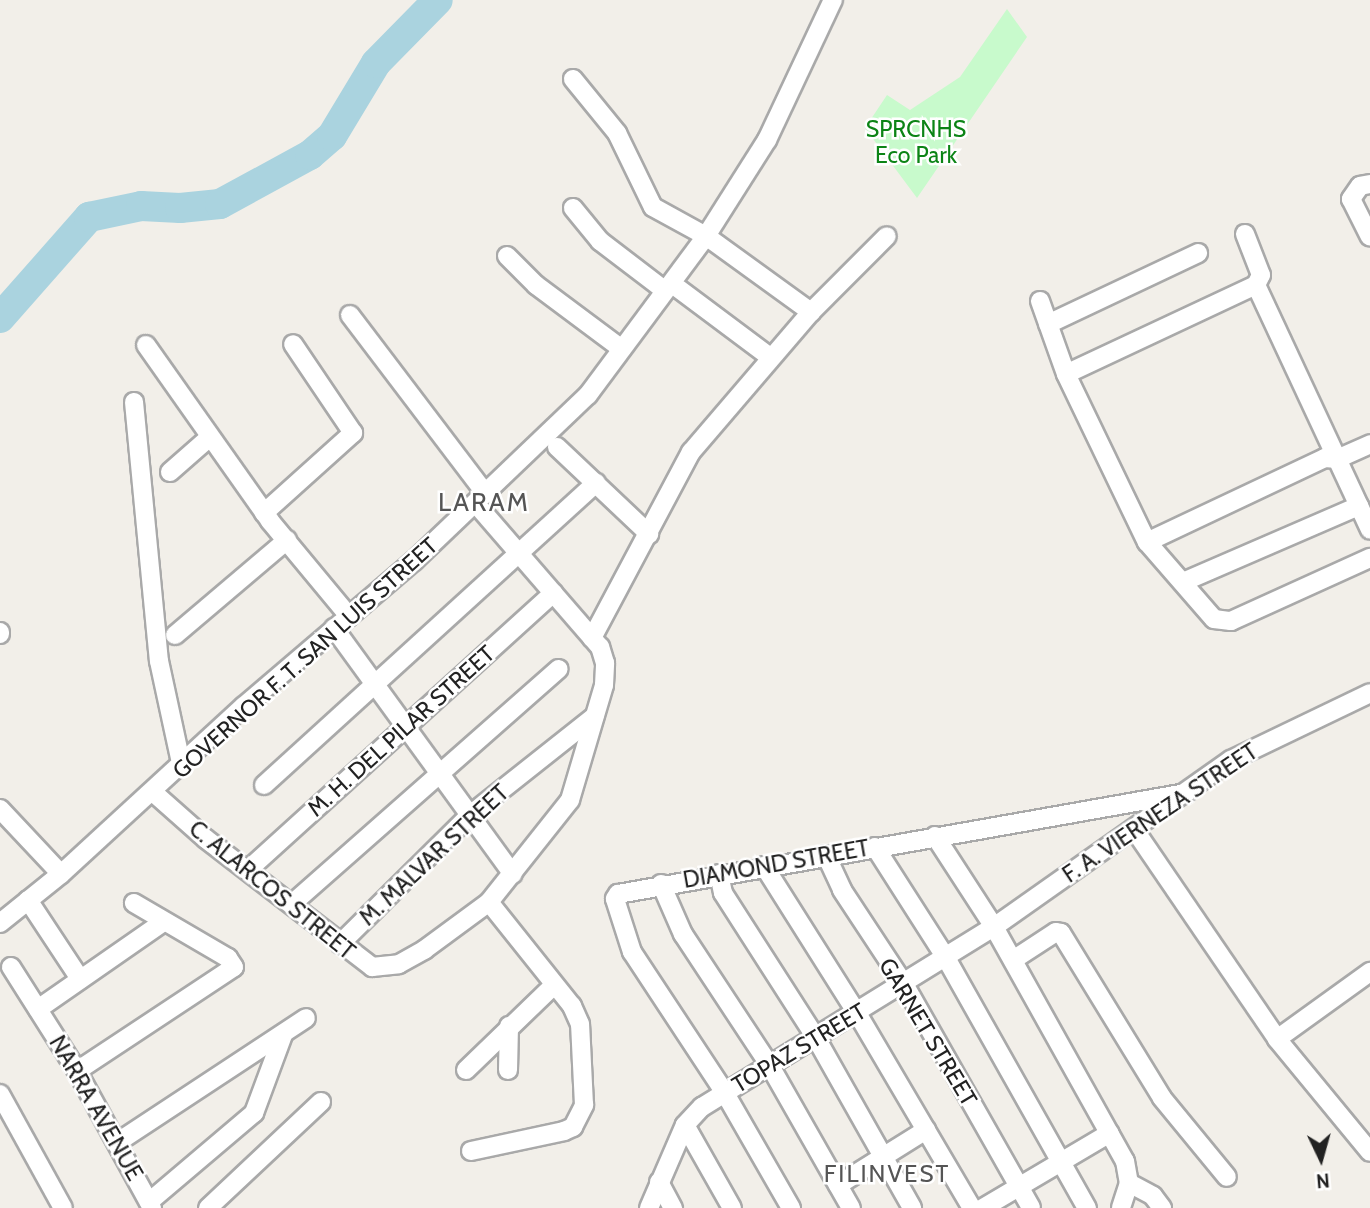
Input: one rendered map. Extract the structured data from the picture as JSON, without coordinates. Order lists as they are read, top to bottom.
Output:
{
  "streets": {
    "street": [
      "GOVERNOR F. T. SAN LUIS STREET",
      "M. H. DEL PILAR STREET",
      "F. A. VIERNEZA STREET",
      "M. MALVAR STREET",
      "DIAMOND STREET",
      "C. ALARCOS STREET",
      "GARNET STREET",
      "TOPAZ STREET",
      "NARRA AVENUE"
    ]
  },
  "crossings": [
    ["GOVERNOR F. T. SAN LUIS STREET", "C. ALARCOS STREET"],
    ["M. H. DEL PILAR STREET", "C. ALARCOS STREET"],
    ["F. A. VIERNEZA STREET", "DIAMOND STREET"],
    ["F. A. VIERNEZA STREET", "TOPAZ STREET"],
    ["M. MALVAR STREET", "C. ALARCOS STREET"],
    ["DIAMOND STREET", "GARNET STREET"],
    ["DIAMOND STREET", "TOPAZ STREET"],
    ["GARNET STREET", "TOPAZ STREET"]
  ],
  "districts": ["LARAM", "FILINVEST"],
  "parks": ["SPRCNHS Eco Park"],
  "north": "bottom"
}
